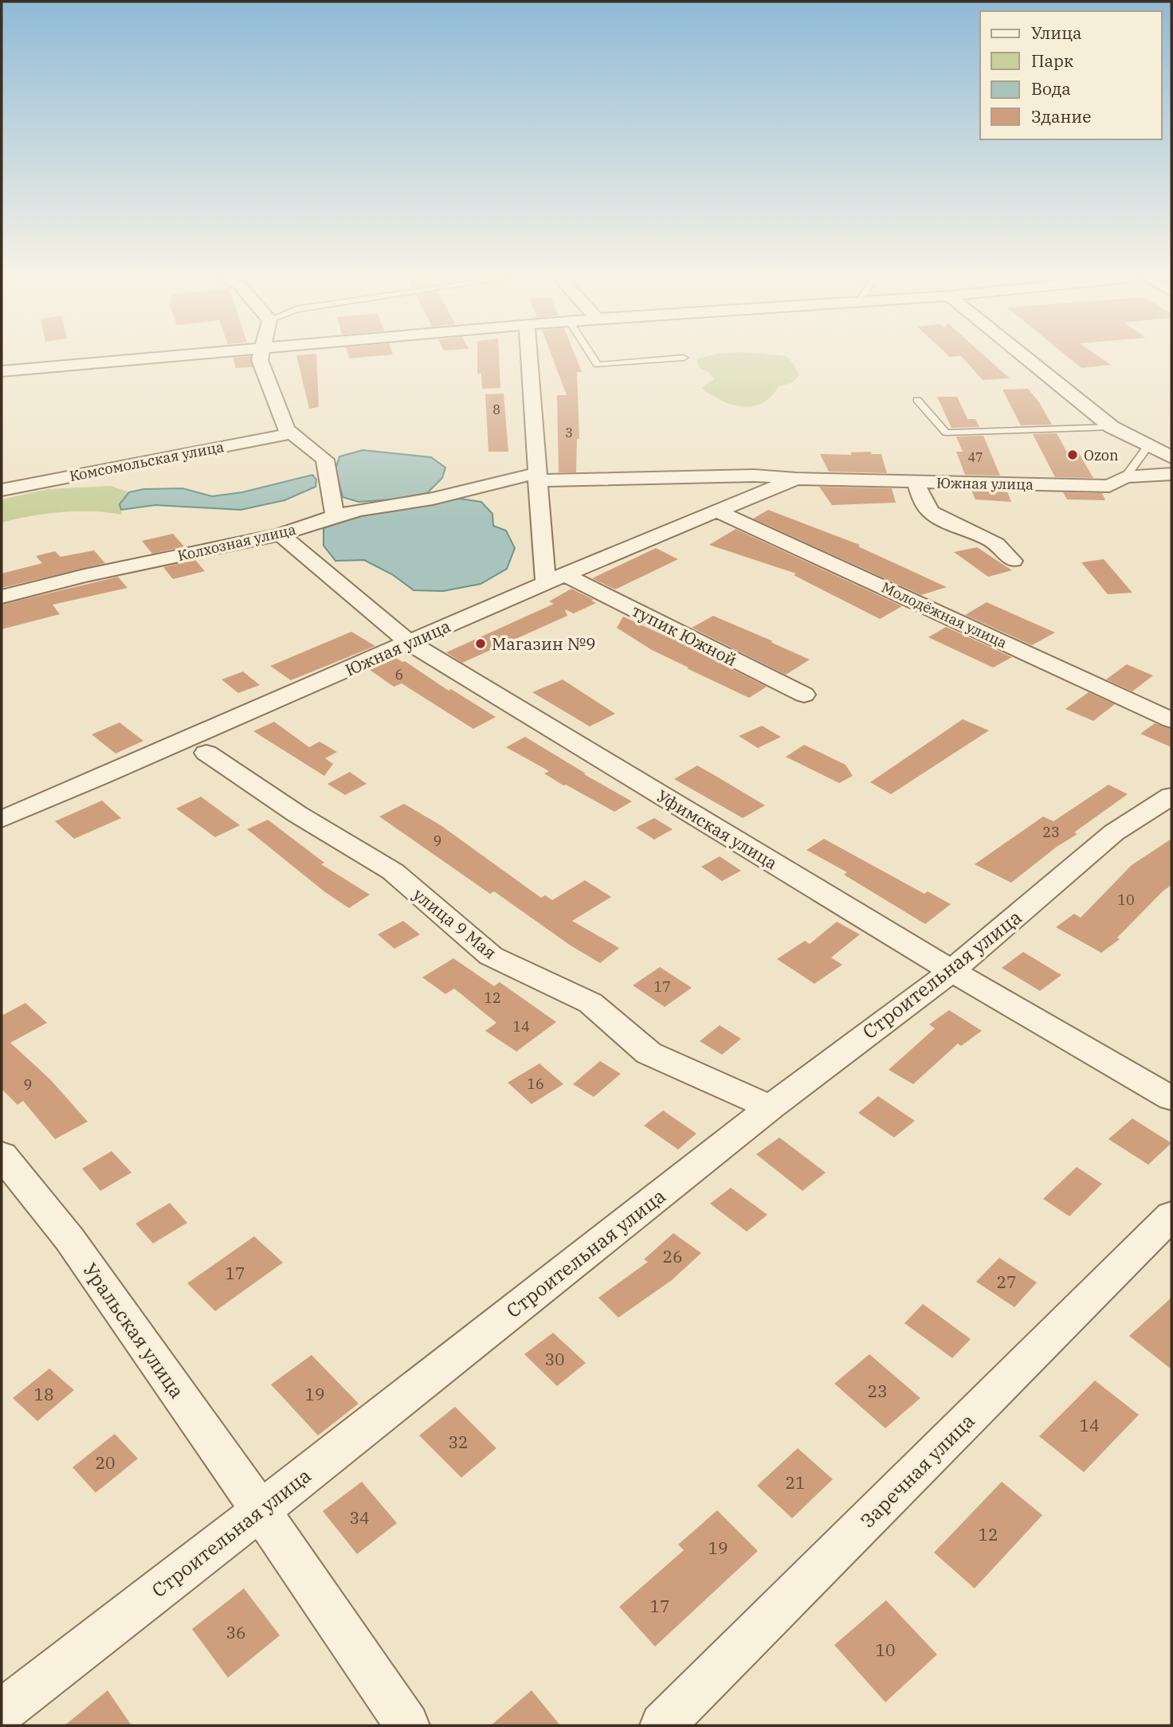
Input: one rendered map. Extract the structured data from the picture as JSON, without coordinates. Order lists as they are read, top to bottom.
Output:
{
  "streets": {
    "street": [
      "Комсомольская улица",
      "Южная улица",
      "Колхозная улица",
      "Молодёжная улица",
      "тупик Южной",
      "Уфимская улица",
      "улица 9 Мая",
      "Строительная улица",
      "Уральская улица",
      "Заречная улица"
    ]
  },
  "crossings": [
    ["Южная улица", "Колхозная улица"],
    ["Южная улица", "Молодёжная улица"],
    ["Южная улица", "тупик Южной"],
    ["Южная улица", "Уфимская улица"],
    ["Колхозная улица", "Уфимская улица"],
    ["Уфимская улица", "Строительная улица"],
    ["улица 9 Мая", "Строительная улица"],
    ["Строительная улица", "Уральская улица"]
  ],
  "places": ["Ozon", "Магазин №9"],
  "house_numbers": [
    "8",
    "3",
    "47",
    "6",
    "23",
    "9",
    "10",
    "17",
    "12",
    "14",
    "16",
    "9",
    "26",
    "17",
    "27",
    "30",
    "23",
    "18",
    "19",
    "14",
    "32",
    "20",
    "21",
    "34",
    "12",
    "19",
    "17",
    "36",
    "10"
  ],
  "legend": [
    "Улица",
    "Парк",
    "Вода",
    "Здание"
  ]
}
